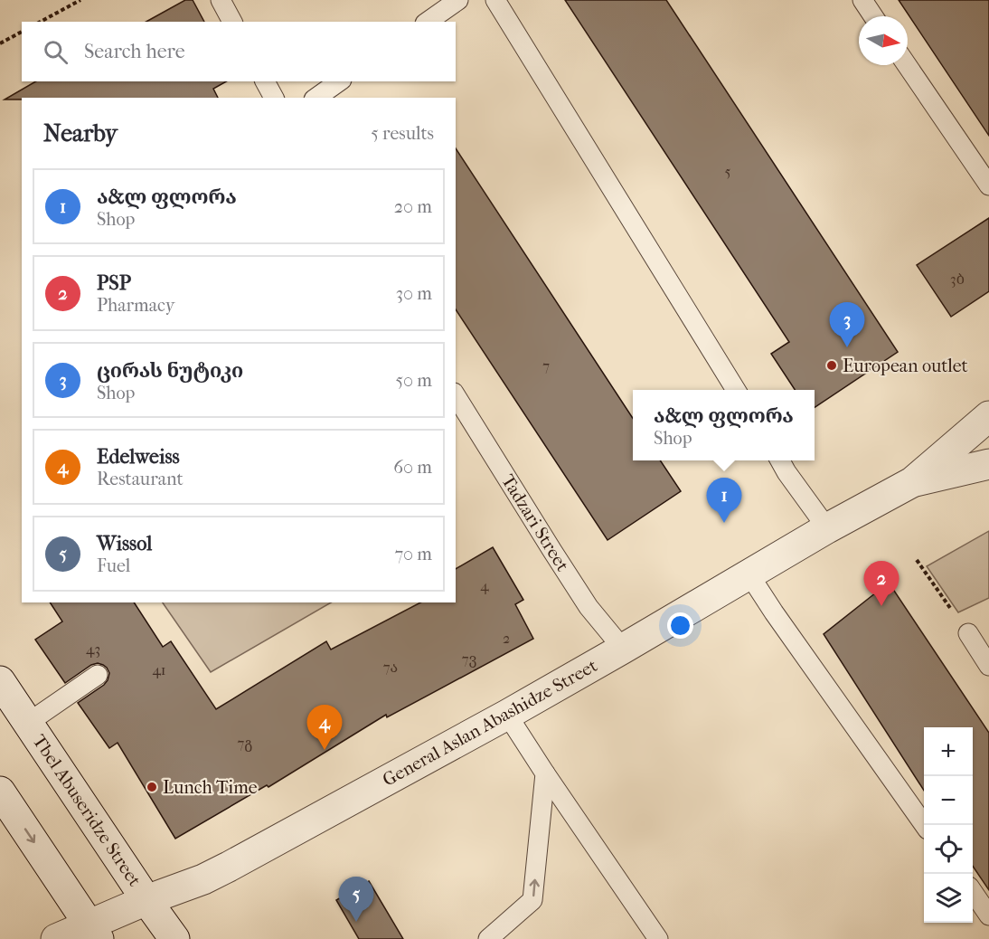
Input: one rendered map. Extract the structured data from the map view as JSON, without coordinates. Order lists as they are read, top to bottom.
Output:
{
  "streets": {
    "street": ["General Aslan Abashidze Street", "Tbel Abuseridze Street"],
    "lane": ["Tadzari Street"]
  },
  "crossings": [
    ["Tadzari Street", "General Aslan Abashidze Street"],
    ["General Aslan Abashidze Street", "Tbel Abuseridze Street"]
  ],
  "places": ["European outlet", "Lunch Time"],
  "house_numbers": [
    "5",
    "3ბ",
    "7",
    "4",
    "2",
    "43",
    "7ვ",
    "7ა",
    "41",
    "7გ"
  ],
  "north": "right",
  "page": {
    "search": "Search here",
    "heading": ["Nearby", "5 results"],
    "list": [
      {
        "mark": "1",
        "name": "ა&ლ ფლორა",
        "note": "Shop",
        "value": "20 m"
      },
      {
        "mark": "2",
        "name": "PSP",
        "note": "Pharmacy",
        "value": "30 m"
      },
      {
        "mark": "3",
        "name": "ცირას ნუტიკი",
        "note": "Shop",
        "value": "50 m"
      },
      {
        "mark": "4",
        "name": "Edelweiss",
        "note": "Restaurant",
        "value": "60 m"
      },
      {
        "mark": "5",
        "name": "Wissol",
        "note": "Fuel",
        "value": "70 m"
      }
    ],
    "pins": [
      "3",
      "1",
      "2",
      "4",
      "5"
    ],
    "popup": ["ა&ლ ფლორა", "Shop"],
    "map_buttons": ["+", "−"]
  }
}
